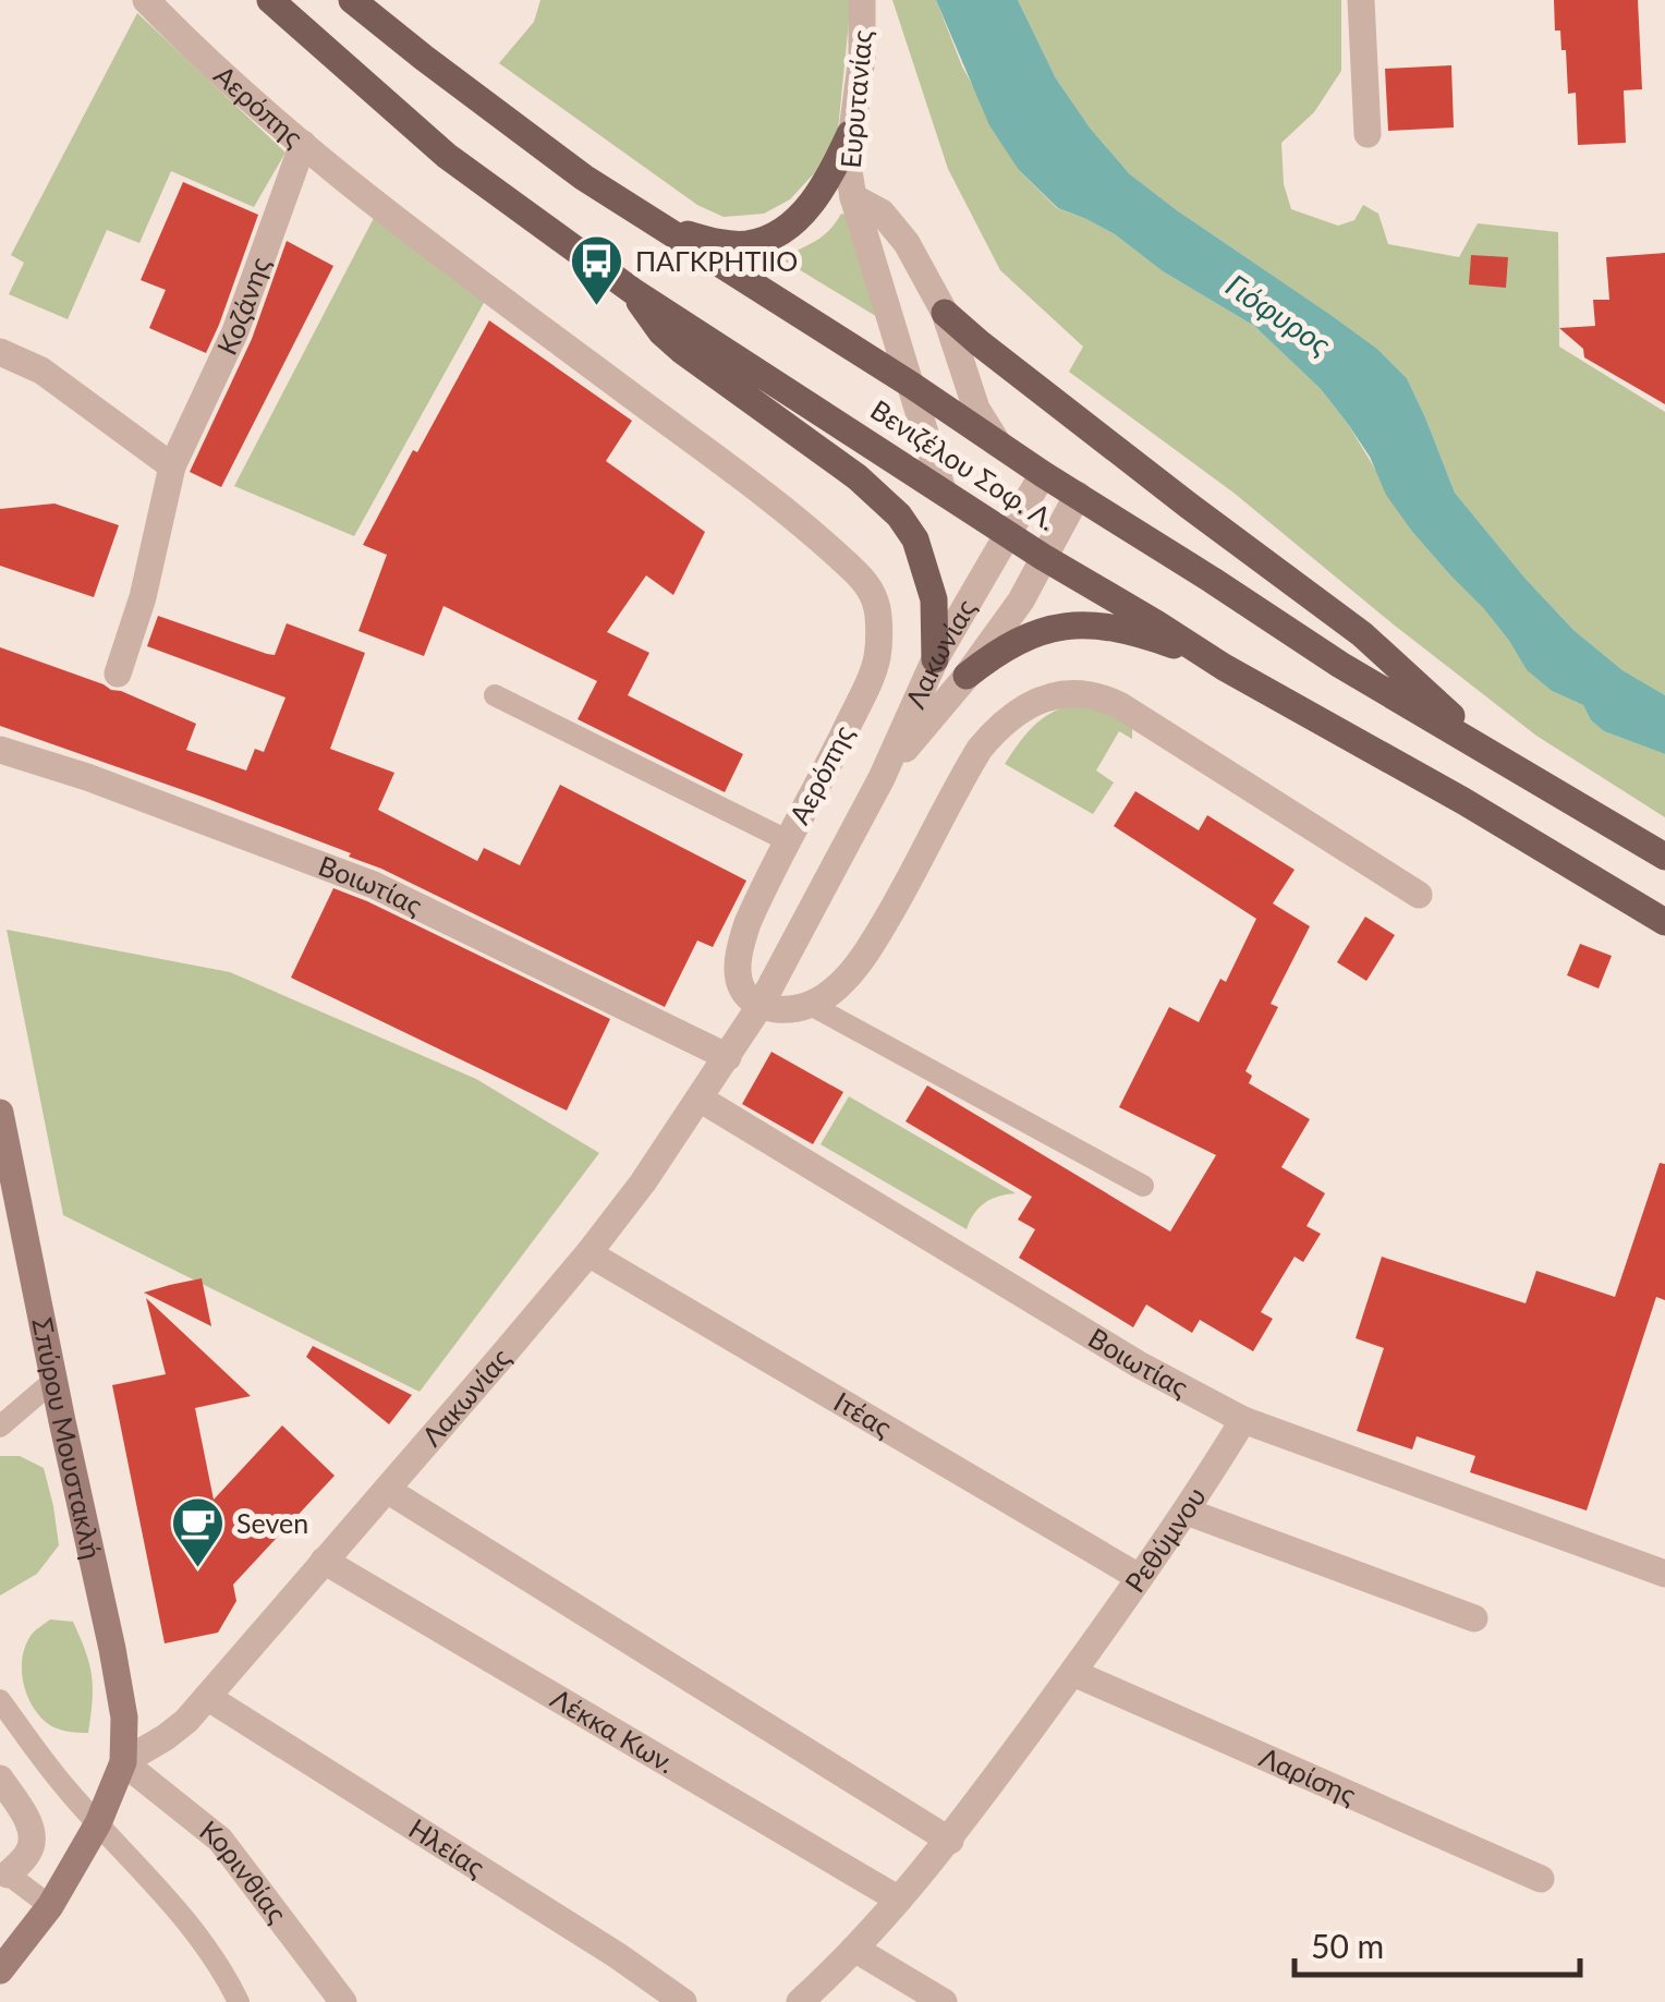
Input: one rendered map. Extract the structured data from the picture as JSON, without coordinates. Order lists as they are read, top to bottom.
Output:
{
  "streets": {
    "main road": ["Βενιζέλου Σοφ. Λ.", "Σπύρου Μουστακλή"],
    "street": [
      "Ευρυτανίας",
      "Αερόπης",
      "Κοζάνης",
      "Λακωνίας",
      "Βοιωτίας",
      "Ιτέας",
      "Ρεθύμνου",
      "Λέκκα Κων.",
      "Λαρίσης",
      "Ηλείας",
      "Κορινθίας"
    ]
  },
  "crossings": [
    ["Ευρυτανίας", "Βενιζέλου Σοφ. Λ."],
    ["Αερόπης", "Κοζάνης"],
    ["Αερόπης", "Λακωνίας"],
    ["Βενιζέλου Σοφ. Λ.", "Λακωνίας"],
    ["Λακωνίας", "Βοιωτίας"],
    ["Λακωνίας", "Ιτέας"],
    ["Λακωνίας", "Σπύρου Μουστακλή"],
    ["Λακωνίας", "Λέκκα Κων."],
    ["Λακωνίας", "Ηλείας"],
    ["Λακωνίας", "Κορινθίας"],
    ["Βοιωτίας", "Ρεθύμνου"],
    ["Ιτέας", "Ρεθύμνου"],
    ["Σπύρου Μουστακλή", "Κορινθίας"],
    ["Ρεθύμνου", "Λέκκα Κων."],
    ["Ρεθύμνου", "Λαρίσης"]
  ],
  "water": ["Γιόφυρος"],
  "places": {
    "bus stop": ["ΠΑΓΚΡΗΤΙΙΟ"],
    "cafe": ["Seven"]
  },
  "scale_bar": "50 m"
}
